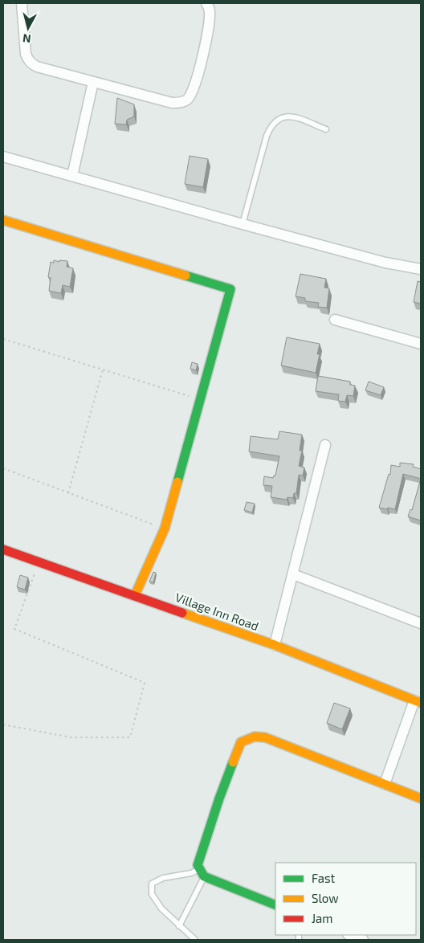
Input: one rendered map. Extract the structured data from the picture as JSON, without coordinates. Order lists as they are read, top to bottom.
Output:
{
  "streets": {
    "street": ["Village Inn Road"]
  },
  "legend": ["Fast", "Slow", "Jam"],
  "north": "bottom"
}
